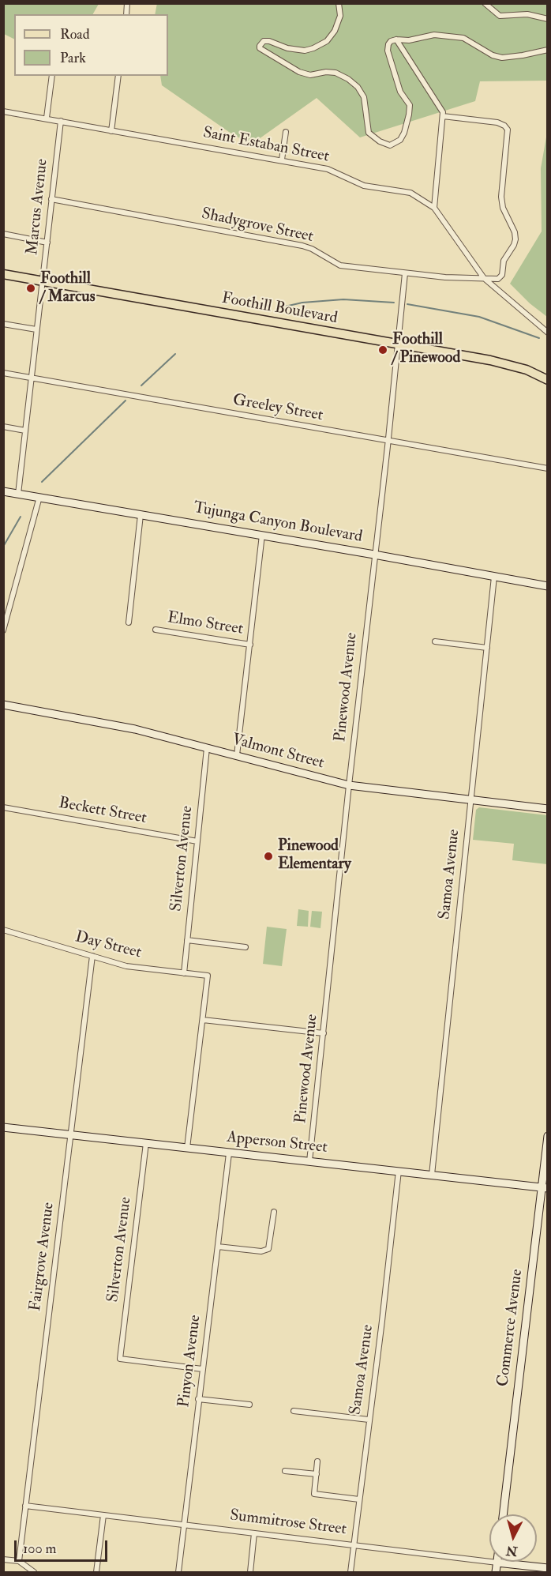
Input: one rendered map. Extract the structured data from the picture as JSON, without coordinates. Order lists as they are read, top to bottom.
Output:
{
  "streets": {
    "main road": ["Foothill Boulevard"],
    "street": [
      "Saint Estaban Street",
      "Marcus Avenue",
      "Shadygrove Street",
      "Greeley Street",
      "Tujunga Canyon Boulevard",
      "Elmo Street",
      "Pinewood Avenue",
      "Valmont Street",
      "Beckett Street",
      "Silverton Avenue",
      "Samoa Avenue",
      "Day Street",
      "Apperson Street",
      "Fairgrove Avenue",
      "Commerce Avenue",
      "Pinyon Avenue",
      "Summitrose Street"
    ]
  },
  "crossings": [
    ["Saint Estaban Street", "Marcus Avenue"],
    ["Saint Estaban Street", "Shadygrove Street"],
    ["Marcus Avenue", "Shadygrove Street"],
    ["Marcus Avenue", "Foothill Boulevard"],
    ["Marcus Avenue", "Greeley Street"],
    ["Marcus Avenue", "Tujunga Canyon Boulevard"],
    ["Shadygrove Street", "Pinewood Avenue"],
    ["Foothill Boulevard", "Pinewood Avenue"],
    ["Greeley Street", "Pinewood Avenue"],
    ["Tujunga Canyon Boulevard", "Pinewood Avenue"],
    ["Tujunga Canyon Boulevard", "Samoa Avenue"],
    ["Pinewood Avenue", "Valmont Street"],
    ["Pinewood Avenue", "Apperson Street"],
    ["Valmont Street", "Silverton Avenue"],
    ["Valmont Street", "Samoa Avenue"],
    ["Beckett Street", "Silverton Avenue"],
    ["Silverton Avenue", "Day Street"],
    ["Silverton Avenue", "Apperson Street"],
    ["Silverton Avenue", "Pinyon Avenue"],
    ["Samoa Avenue", "Apperson Street"],
    ["Samoa Avenue", "Summitrose Street"],
    ["Day Street", "Fairgrove Avenue"],
    ["Apperson Street", "Fairgrove Avenue"],
    ["Apperson Street", "Commerce Avenue"],
    ["Apperson Street", "Pinyon Avenue"],
    ["Fairgrove Avenue", "Summitrose Street"],
    ["Pinyon Avenue", "Summitrose Street"]
  ],
  "places": ["Foothill / Marcus", "Foothill / Pinewood", "Pinewood Elementary"],
  "legend": ["Road", "Park"],
  "scale_bar": "100 m",
  "north": "bottom"
}
